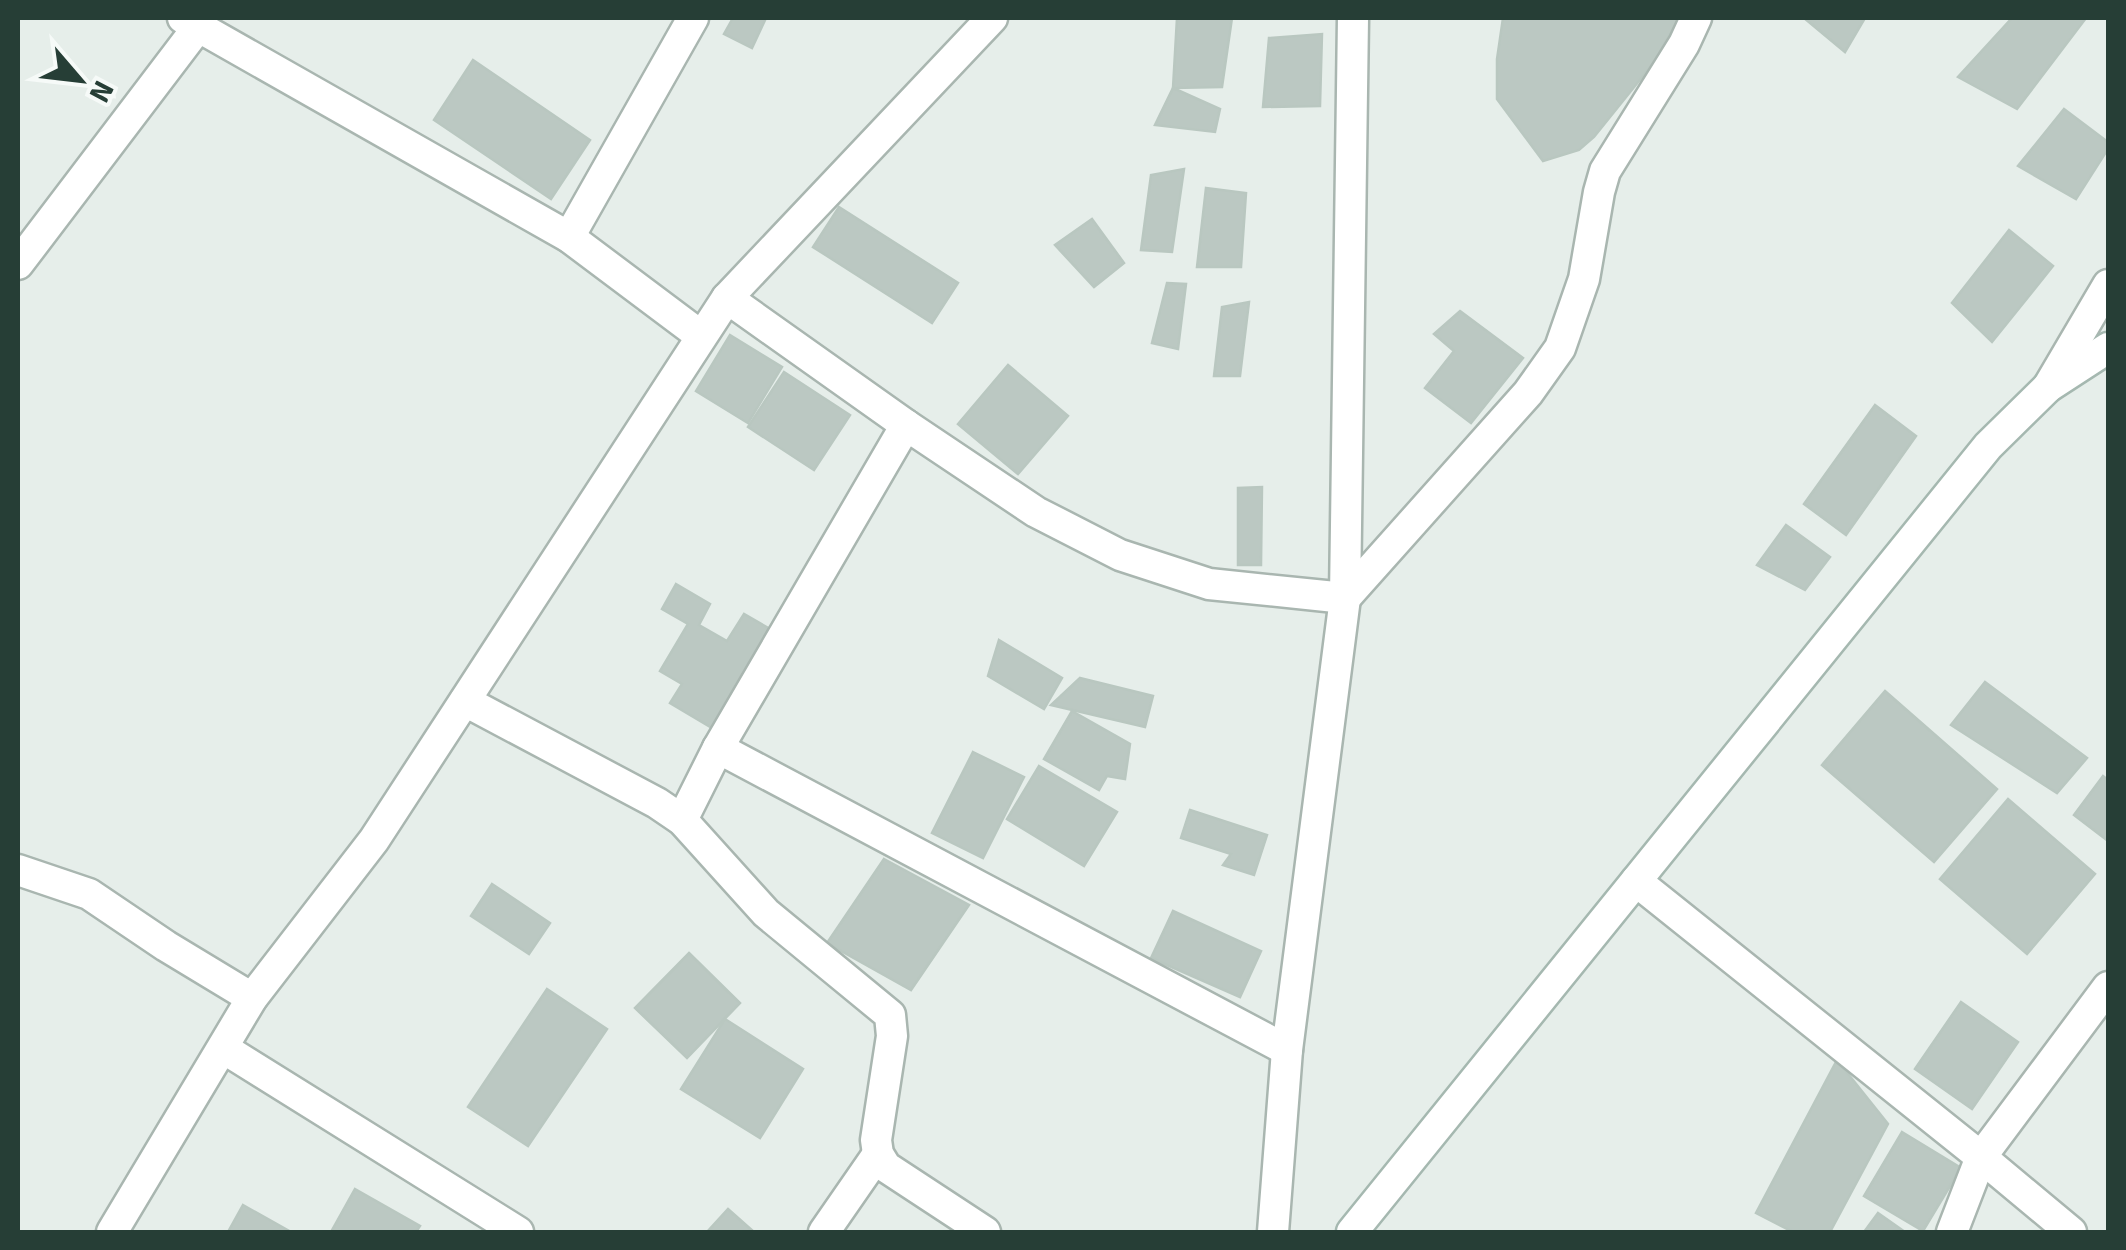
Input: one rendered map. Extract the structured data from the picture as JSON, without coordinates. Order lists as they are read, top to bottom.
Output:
{
  "north": "bottom right"
}
